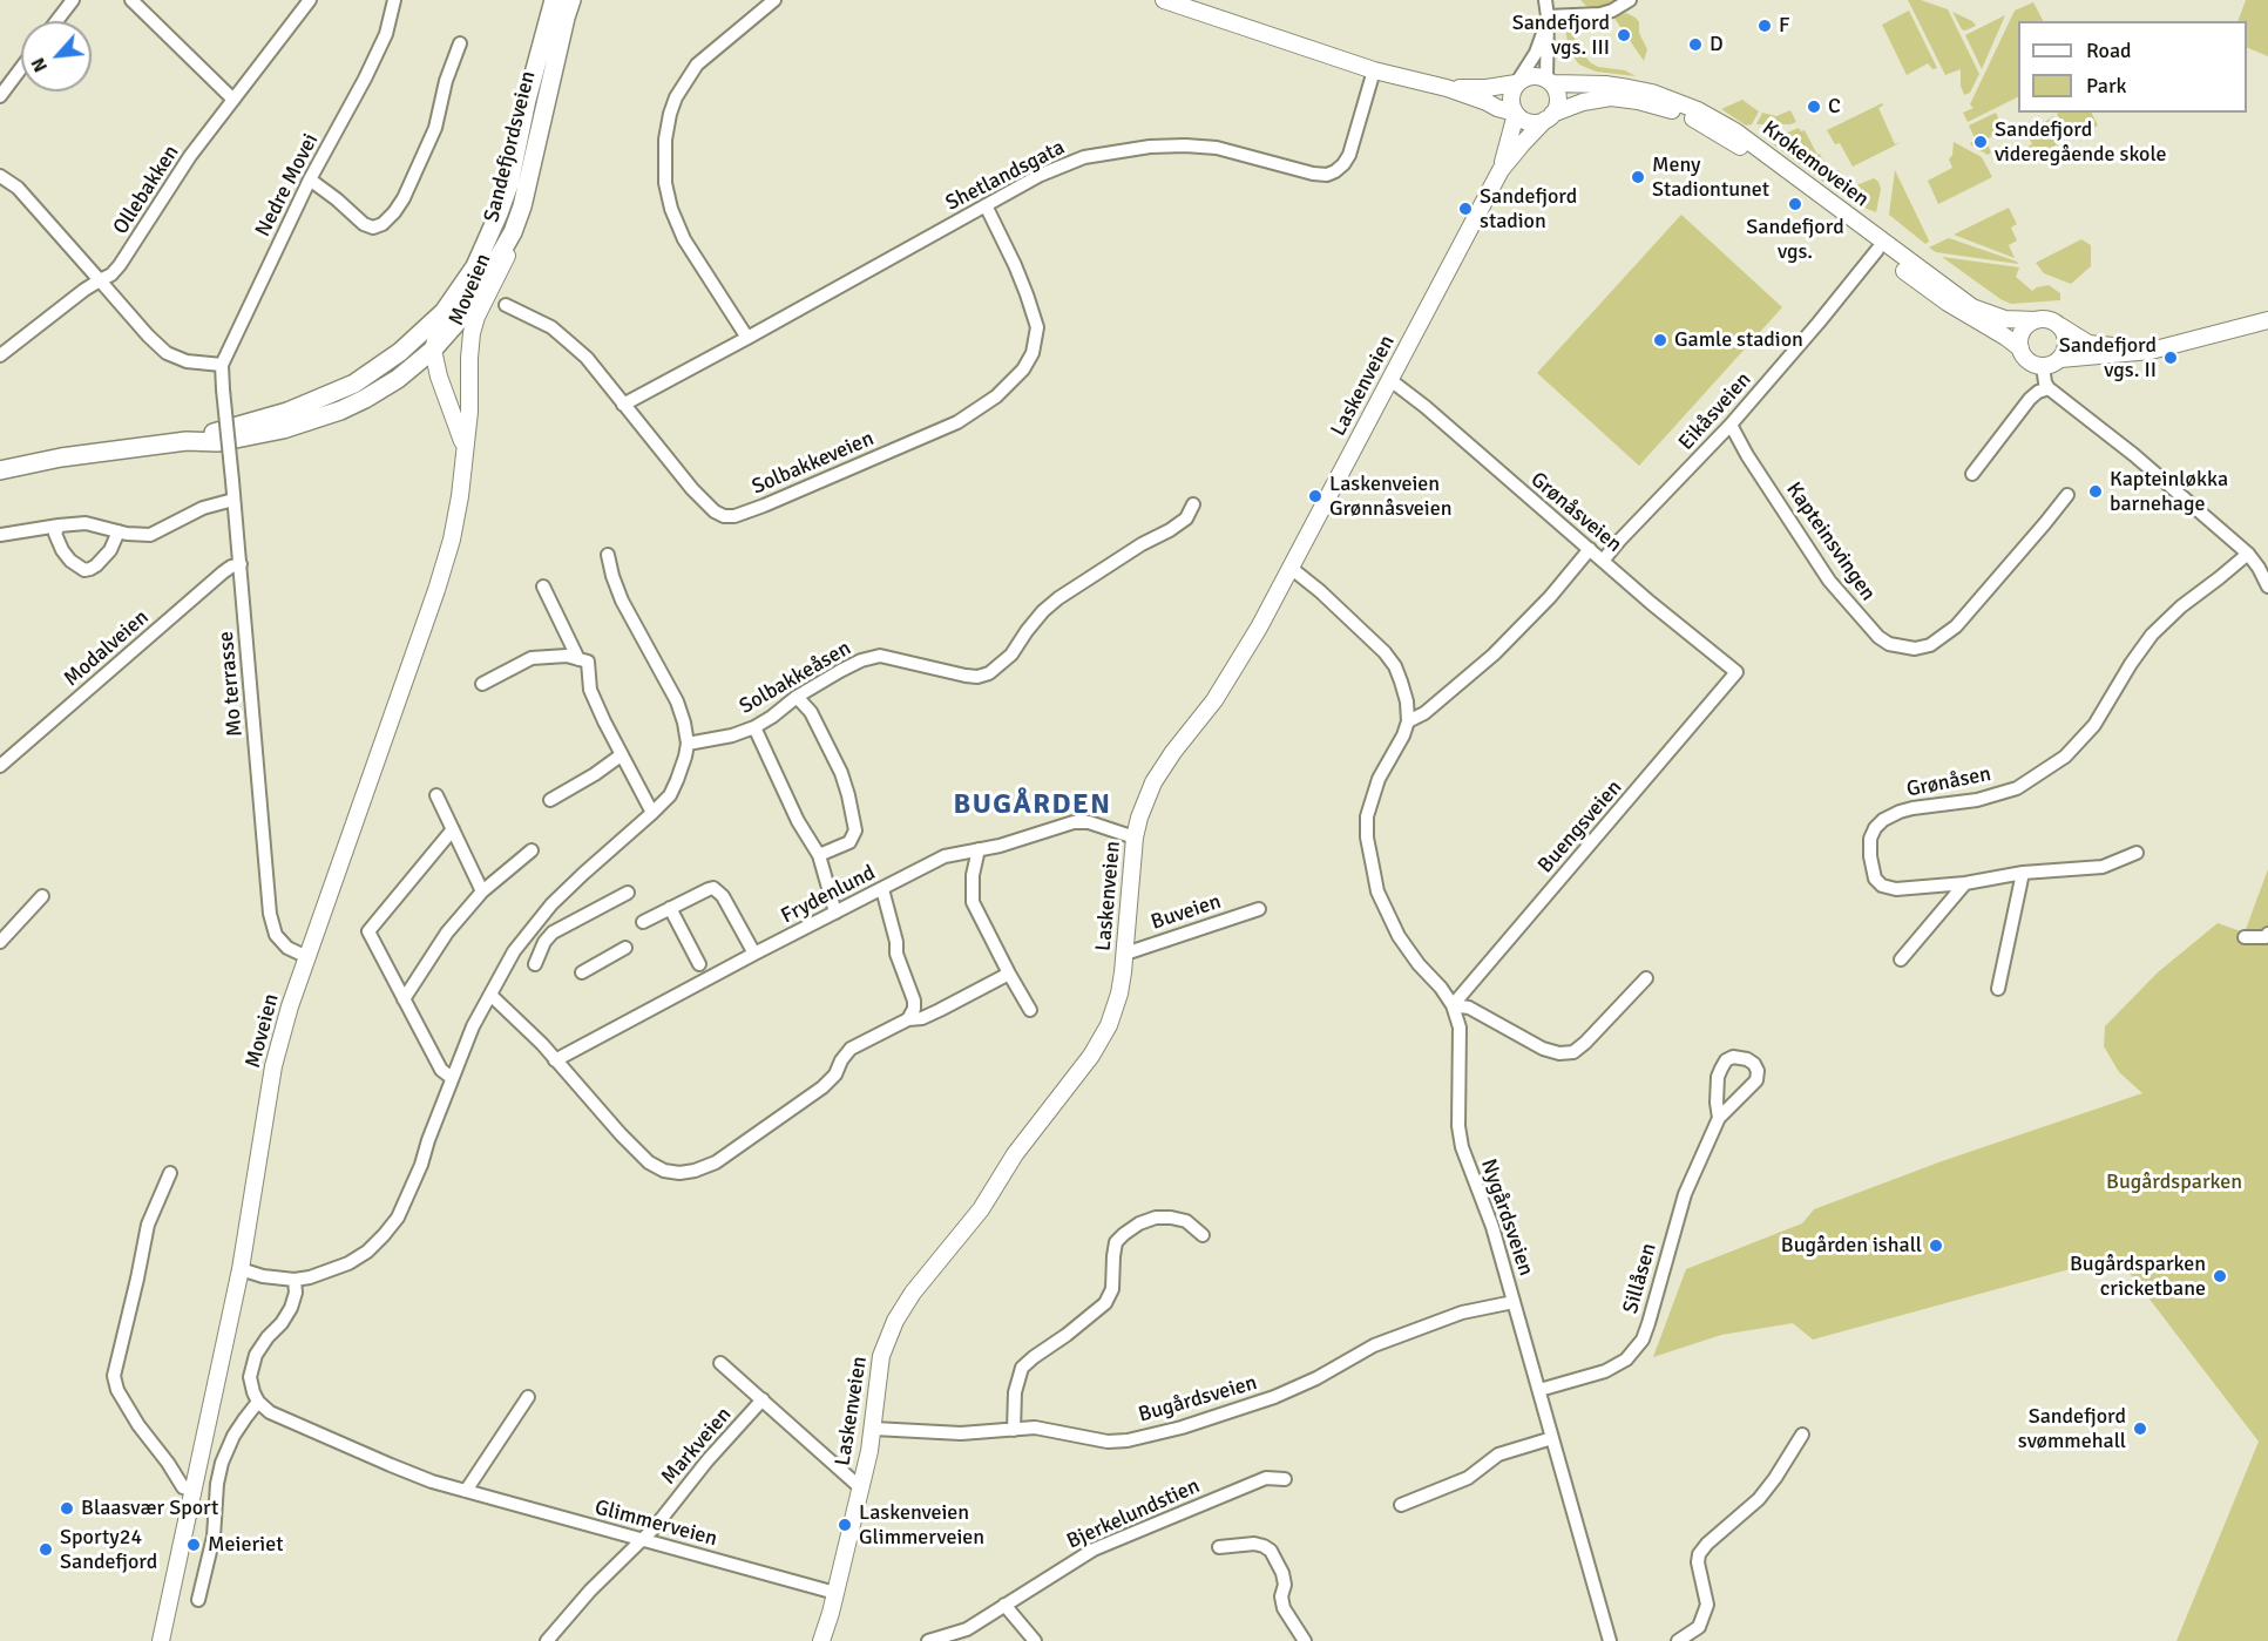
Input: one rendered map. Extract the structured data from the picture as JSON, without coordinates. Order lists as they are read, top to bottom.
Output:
{
  "streets": {
    "main road": ["Sandefjordsveien"],
    "street": [
      "Krokemoveien",
      "Shetlandsgata",
      "Nedre Movei",
      "Ollebakken",
      "Moveien",
      "Laskenveien",
      "Eikåsveien",
      "Solbakkeveien",
      "Grønåsveien",
      "Kapteinsvingen",
      "Modalveien",
      "Solbakkeåsen",
      "Mo terrasse",
      "Grønåsen",
      "Buengsveien",
      "Frydenlund",
      "Buveien",
      "Nygårdsveien",
      "Sillåsen",
      "Bugårdsveien",
      "Markveien",
      "Bjerkelundstien",
      "Glimmerveien"
    ]
  },
  "crossings": [
    ["Sandefjordsveien", "Moveien"],
    ["Krokemoveien", "Laskenveien"],
    ["Krokemoveien", "Eikåsveien"],
    ["Shetlandsgata", "Solbakkeveien"],
    ["Nedre Movei", "Mo terrasse"],
    ["Moveien", "Mo terrasse"],
    ["Laskenveien", "Grønåsveien"],
    ["Laskenveien", "Frydenlund"],
    ["Laskenveien", "Buveien"],
    ["Laskenveien", "Bugårdsveien"],
    ["Laskenveien", "Markveien"],
    ["Laskenveien", "Glimmerveien"],
    ["Eikåsveien", "Grønåsveien"],
    ["Eikåsveien", "Kapteinsvingen"],
    ["Grønåsveien", "Buengsveien"],
    ["Modalveien", "Mo terrasse"],
    ["Buengsveien", "Nygårdsveien"],
    ["Nygårdsveien", "Sillåsen"],
    ["Nygårdsveien", "Bugårdsveien"],
    ["Markveien", "Glimmerveien"]
  ],
  "districts": ["BUGÅRDEN"],
  "parks": ["Bugårdsparken"],
  "places": [
    "F",
    "Sandefjord vgs. III",
    "D",
    "C",
    "Sandefjord videregående skole",
    "Meny Stadiontunet",
    "Sandefjord vgs.",
    "Sandefjord stadion",
    "Gamle stadion",
    "Sandefjord vgs. II",
    "Kapteinløkka barnehage",
    "Laskenveien Grønnåsveien",
    "Bugården ishall",
    "Bugårdsparken cricketbane",
    "Sandefjord svømmehall",
    "Blaasvær Sport",
    "Laskenveien Glimmerveien",
    "Meieriet",
    "Sporty24 Sandefjord"
  ],
  "legend": ["Road", "Park"],
  "north": "bottom left"
}
